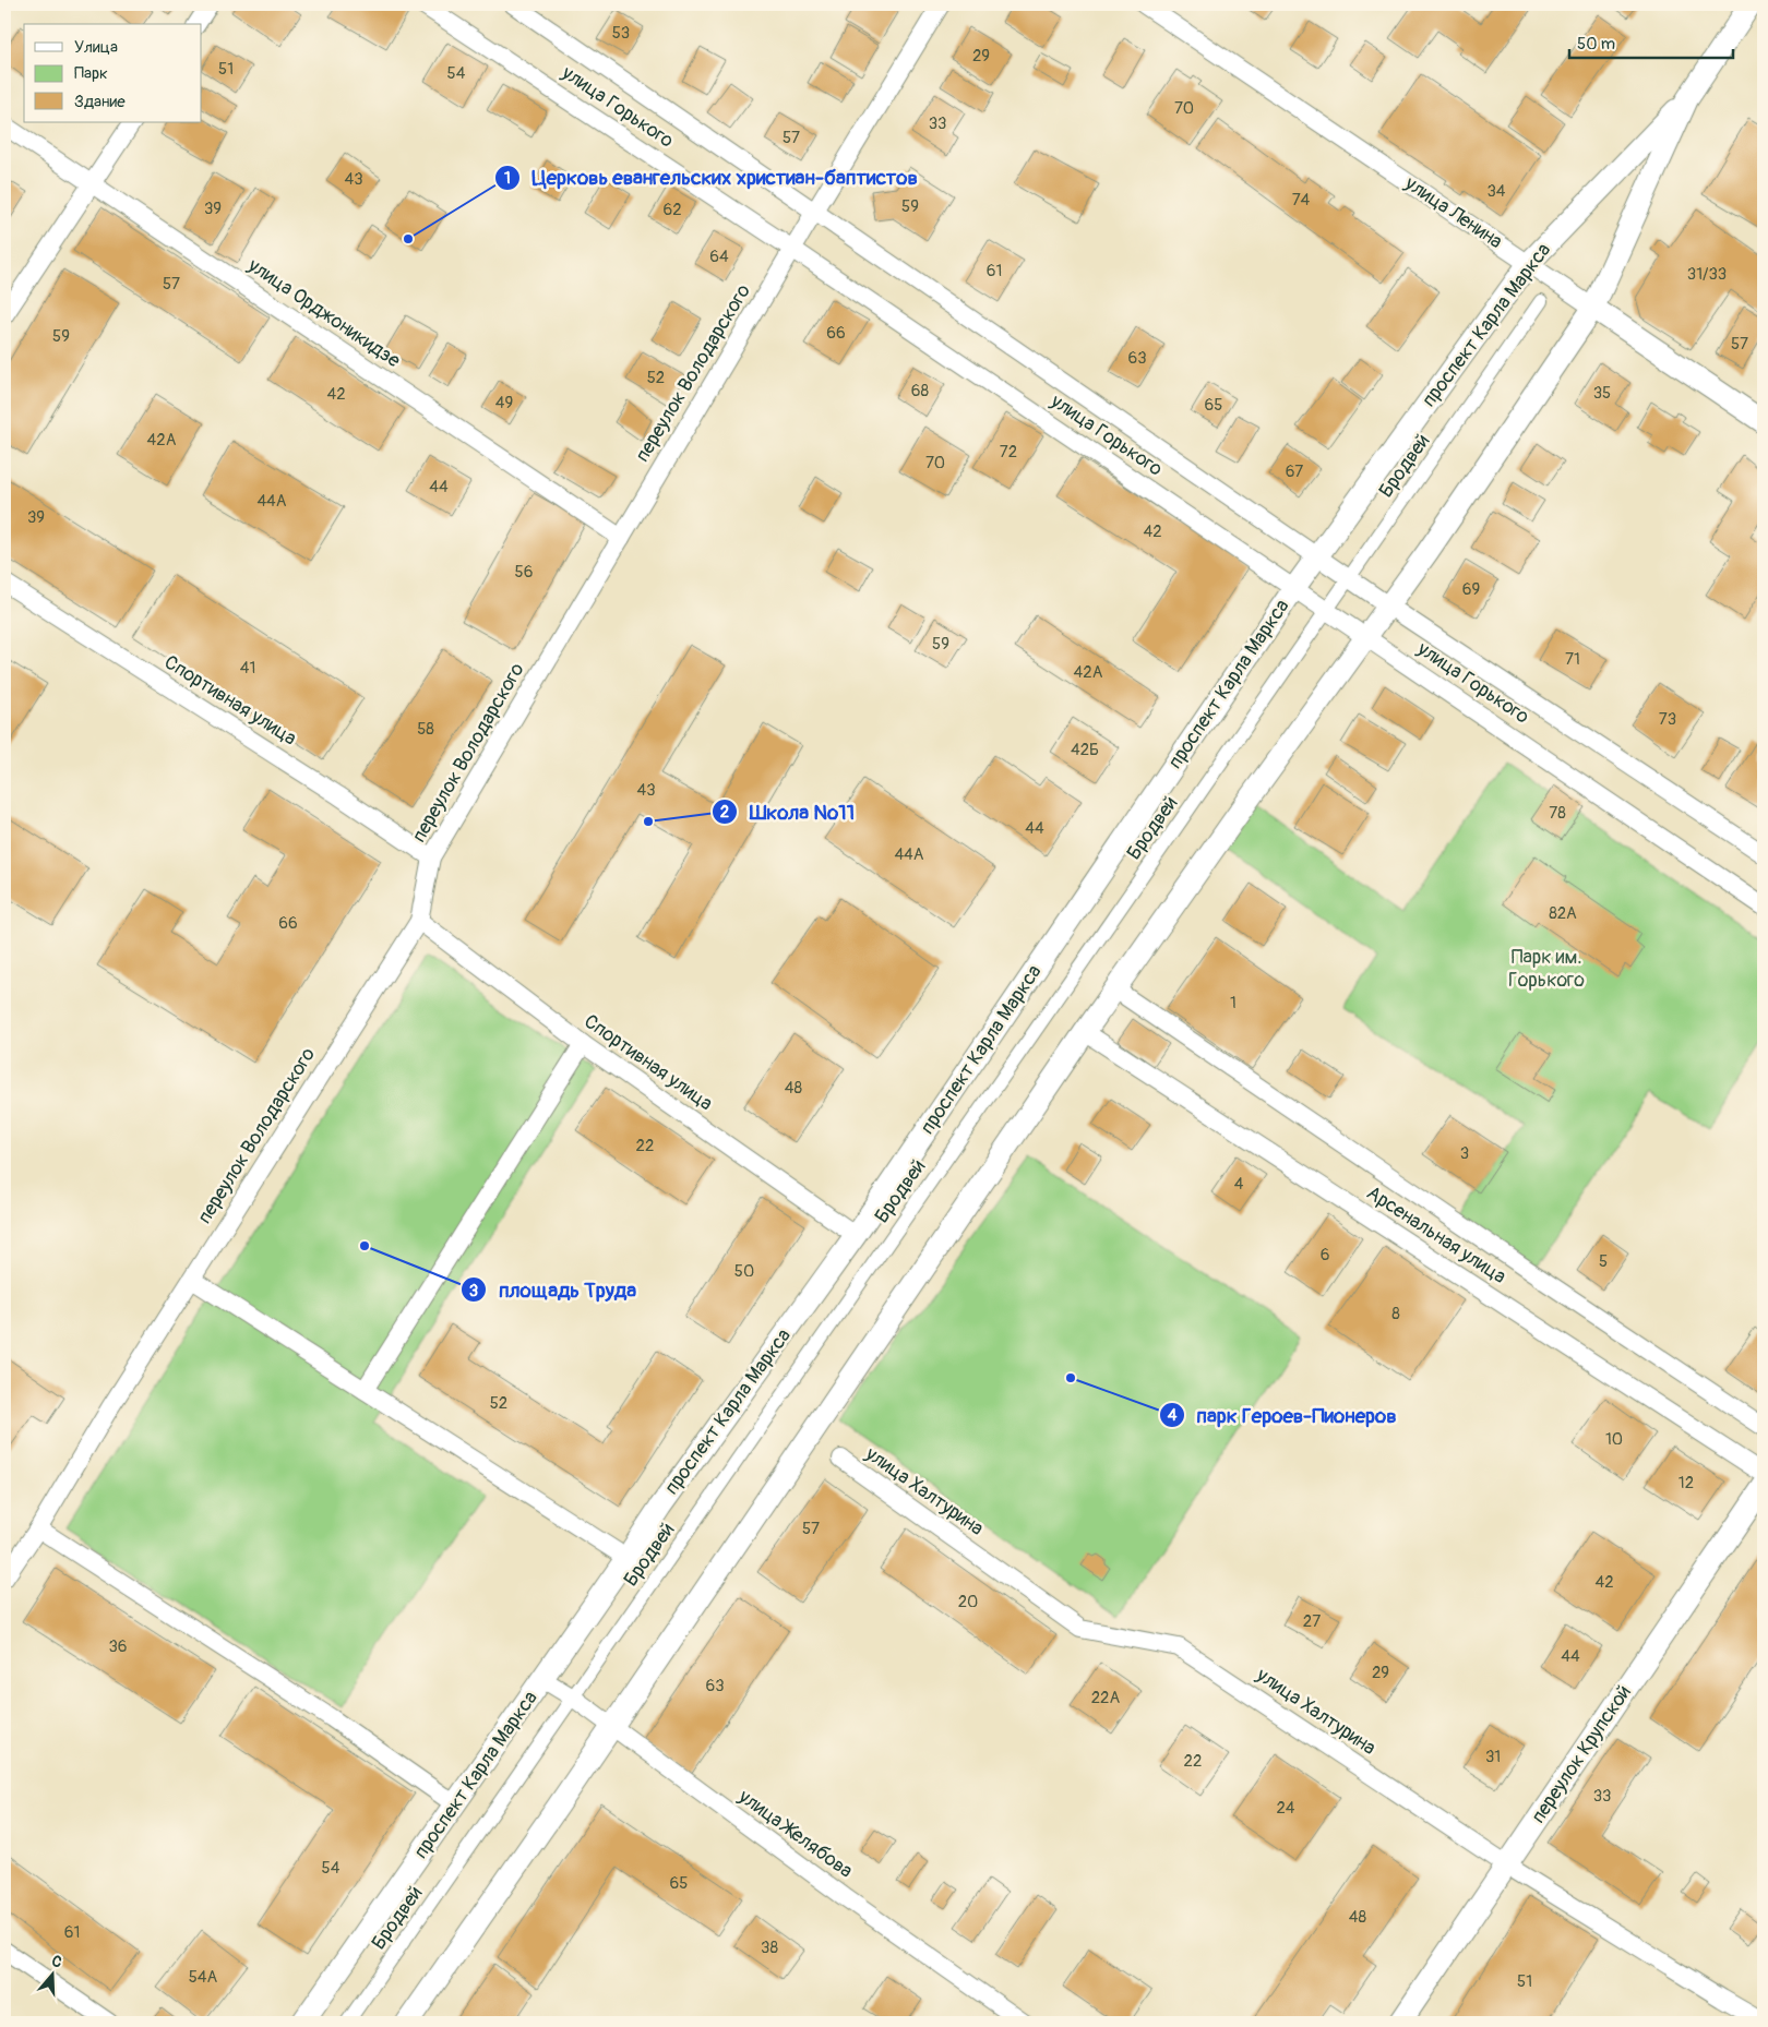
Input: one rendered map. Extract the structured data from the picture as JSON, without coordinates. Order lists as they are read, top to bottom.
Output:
{
  "streets": {
    "street": [
      "улица Горького",
      "улица Ленина",
      "улица Орджоникидзе",
      "проспект Карла Маркса",
      "переулок Володарского",
      "Бродвей",
      "Спортивная улица",
      "Арсенальная улица",
      "улица Халтурина",
      "переулок Крупской",
      "улица Желябова"
    ]
  },
  "crossings": [
    ["улица Горького", "проспект Карла Маркса"],
    ["улица Горького", "переулок Володарского"],
    ["улица Горького", "Бродвей"],
    ["улица Ленина", "проспект Карла Маркса"],
    ["улица Орджоникидзе", "переулок Володарского"],
    ["проспект Карла Маркса", "Спортивная улица"],
    ["проспект Карла Маркса", "Арсенальная улица"],
    ["проспект Карла Маркса", "улица Желябова"],
    ["переулок Володарского", "Спортивная улица"],
    ["Бродвей", "улица Желябова"],
    ["улица Халтурина", "переулок Крупской"]
  ],
  "parks": ["Парк им. Горького"],
  "places": [
    "Церковь евангельских христиан-баптистов",
    "Школа №11",
    "площадь Труда",
    "парк Героев-Пионеров"
  ],
  "house_numbers": [
    "53",
    "29",
    "51",
    "54",
    "70",
    "33",
    "57",
    "43",
    "34",
    "74",
    "59",
    "39",
    "62",
    "64",
    "61",
    "31/33",
    "57",
    "66",
    "59",
    "57",
    "63",
    "52",
    "68",
    "35",
    "42",
    "49",
    "65",
    "42А",
    "72",
    "70",
    "67",
    "44",
    "44А",
    "39",
    "42",
    "56",
    "69",
    "59",
    "71",
    "41",
    "42А",
    "73",
    "58",
    "42Б",
    "43",
    "78",
    "44",
    "44А",
    "82А",
    "66",
    "1",
    "48",
    "22",
    "3",
    "4",
    "6",
    "5",
    "50",
    "8",
    "52",
    "10",
    "12",
    "57",
    "42",
    "20",
    "27",
    "36",
    "44",
    "29",
    "63",
    "22А",
    "31",
    "22",
    "33",
    "24",
    "54",
    "65",
    "48",
    "61",
    "38",
    "54А",
    "51"
  ],
  "legend": ["Улица", "Парк", "Здание"],
  "scale_bar": "50 m",
  "north": "top"
}
